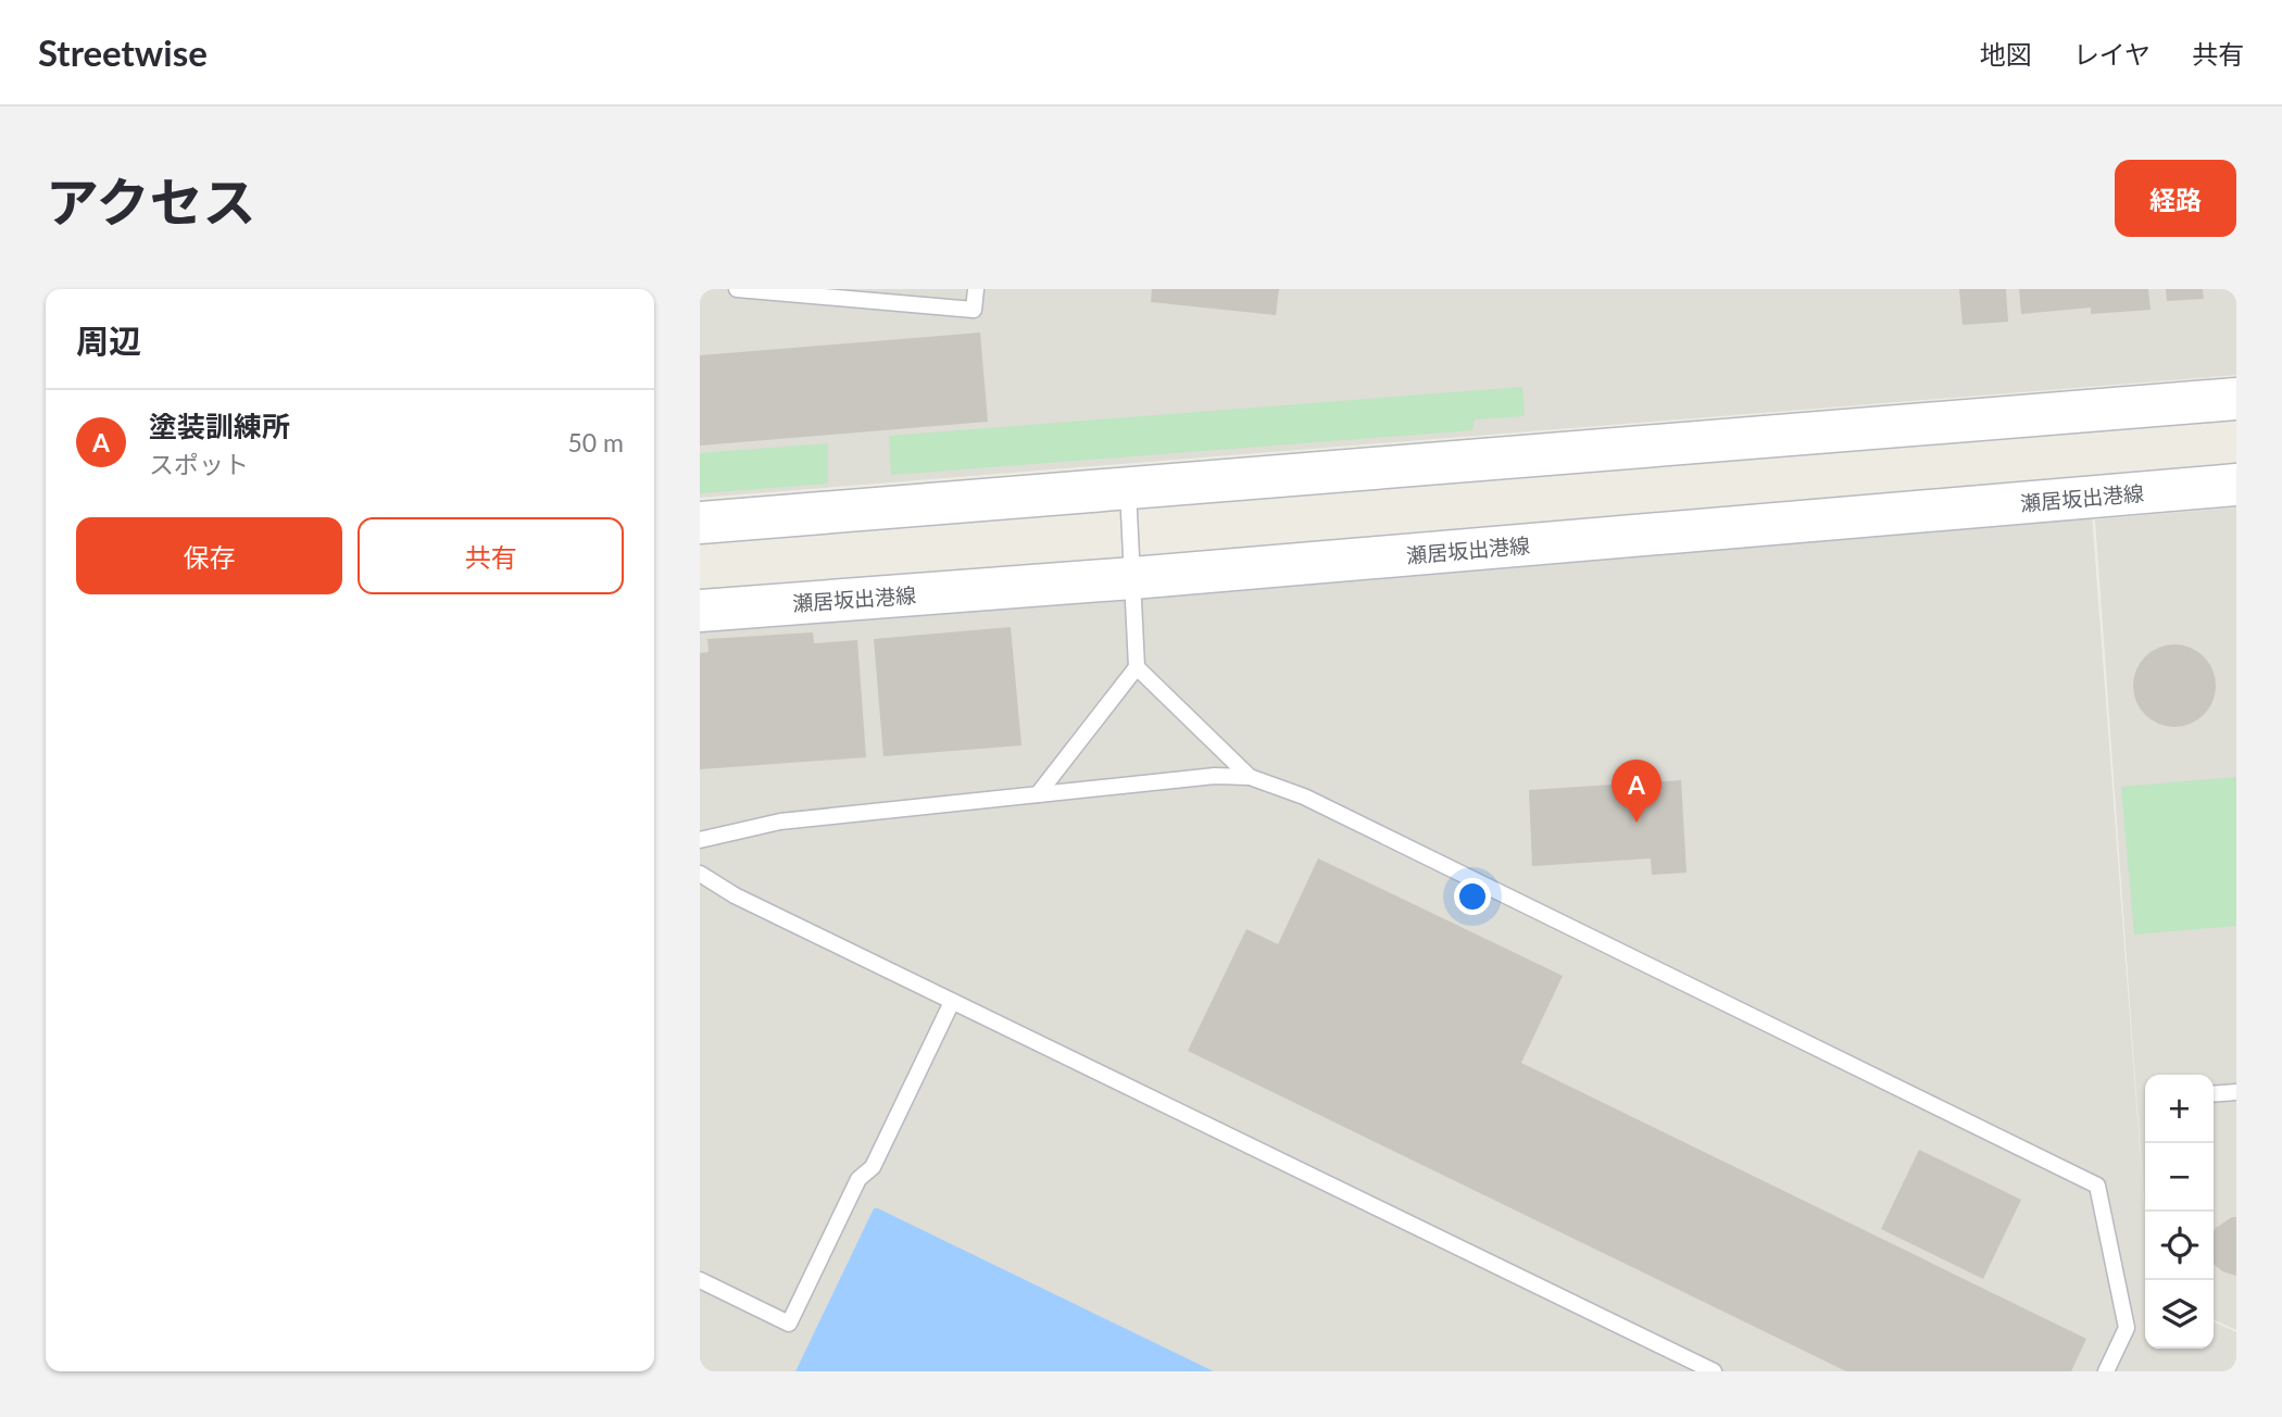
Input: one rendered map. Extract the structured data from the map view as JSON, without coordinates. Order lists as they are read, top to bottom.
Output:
{
  "streets": {
    "main road": ["瀬居坂出港線"]
  },
  "page": {
    "header": "Streetwise",
    "nav": ["地図", "レイヤ", "共有"],
    "title": "アクセス",
    "buttons": [
      "経路",
      ["保存", "共有"]
    ],
    "heading": "周辺",
    "list": [
      {
        "mark": "A",
        "name": "塗装訓練所",
        "note": "スポット",
        "value": "50 m"
      }
    ],
    "pins": "A",
    "map_buttons": ["+", "−"]
  }
}
